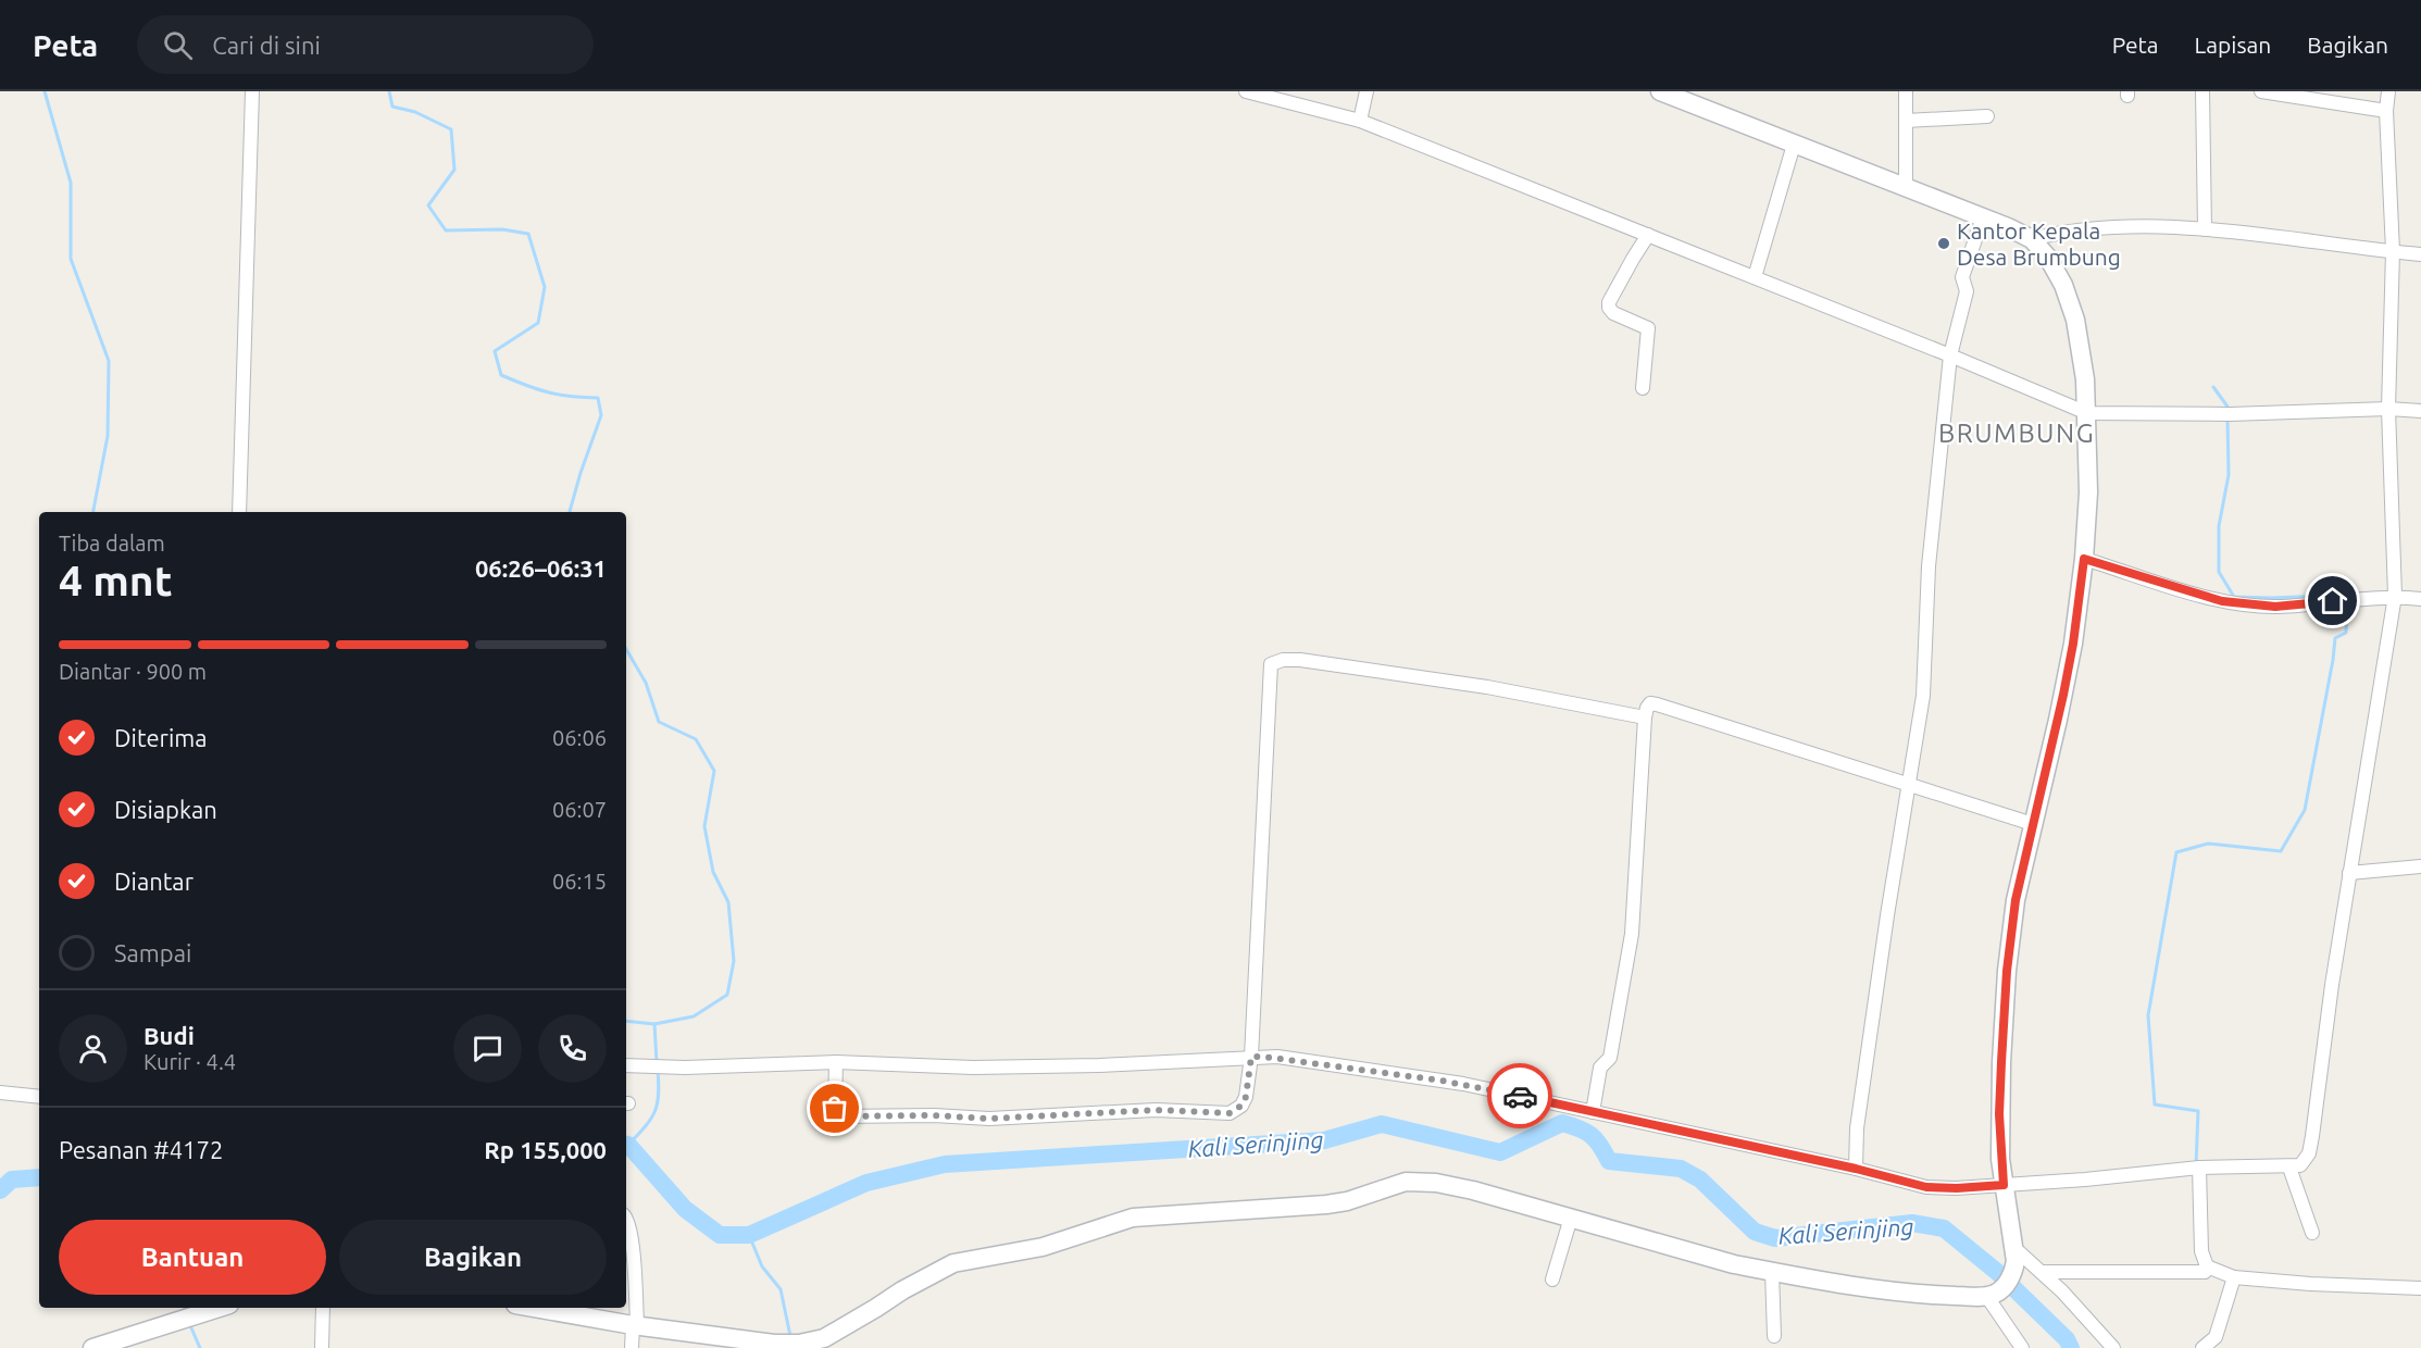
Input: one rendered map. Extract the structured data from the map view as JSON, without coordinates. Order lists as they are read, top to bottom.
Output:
{
  "districts": ["BRUMBUNG"],
  "water": ["Kali Serinjing"],
  "places": ["Kantor Kepala Desa Brumbung"],
  "page": {
    "header": "Peta",
    "search": "Cari di sini",
    "nav": ["Peta", "Lapisan", "Bagikan"],
    "heading": ["4 mnt", "Tiba dalam", "06:26–06:31"],
    "panel": [
      "Budi",
      "Kurir · 4.4",
      "Pesanan #4172",
      "Rp 155,000"
    ],
    "bar": "Diantar · 900 m",
    "list": [
      ["Diterima", "06:06"],
      ["Disiapkan", "06:07"],
      ["Diantar", "06:15"],
      "Sampai"
    ],
    "buttons": ["Bantuan", "Bagikan"]
  }
}
